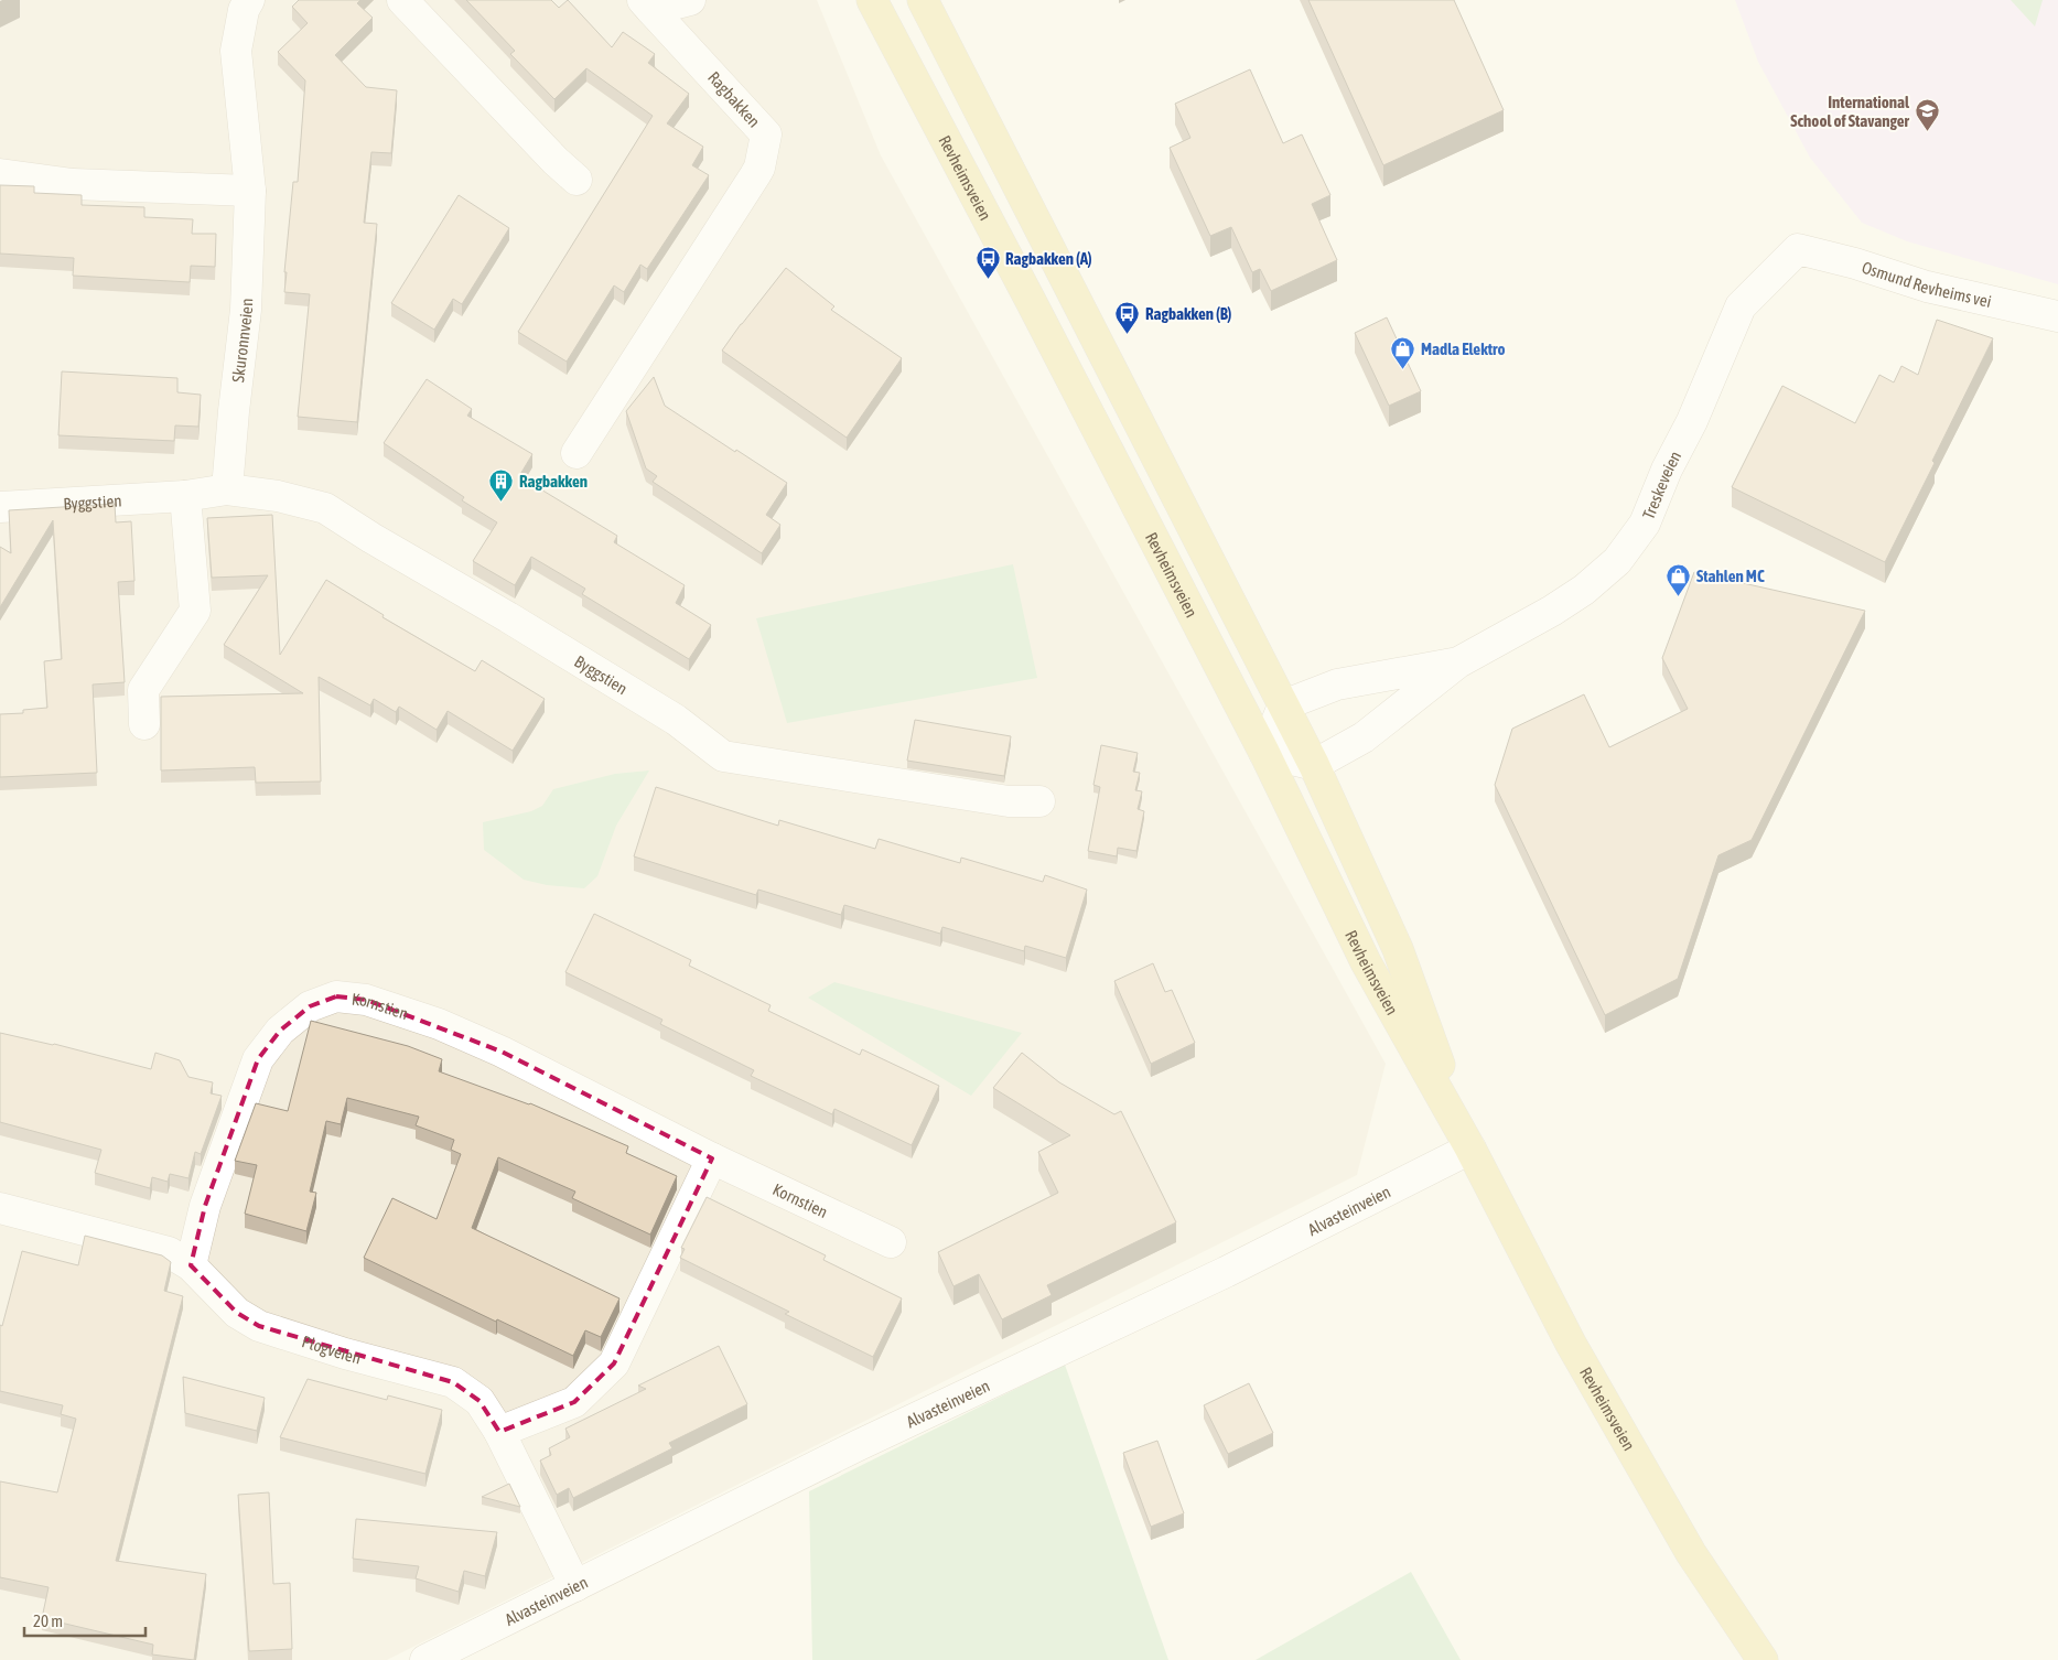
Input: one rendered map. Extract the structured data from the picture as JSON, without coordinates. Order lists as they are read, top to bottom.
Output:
{
  "streets": {
    "main road": ["Revheimsveien"],
    "street": [
      "Ragbakken",
      "Osmund Revheims vei",
      "Skuronnveien",
      "Treskeveien",
      "Byggstien",
      "Kornstien",
      "Alvasteinveien",
      "Plogveien"
    ]
  },
  "crossings": [
    ["Revheimsveien", "Treskeveien"],
    ["Revheimsveien", "Alvasteinveien"],
    ["Osmund Revheims vei", "Treskeveien"],
    ["Skuronnveien", "Byggstien"],
    ["Kornstien", "Plogveien"],
    ["Alvasteinveien", "Plogveien"]
  ],
  "places": {
    "school or university": ["International School of Stavanger"],
    "bus stop": ["Ragbakken (A)", "Ragbakken (B)"],
    "shop": ["Madla Elektro", "Stahlen MC"],
    "building": ["Ragbakken"]
  },
  "scale_bar": "20 m"
}
